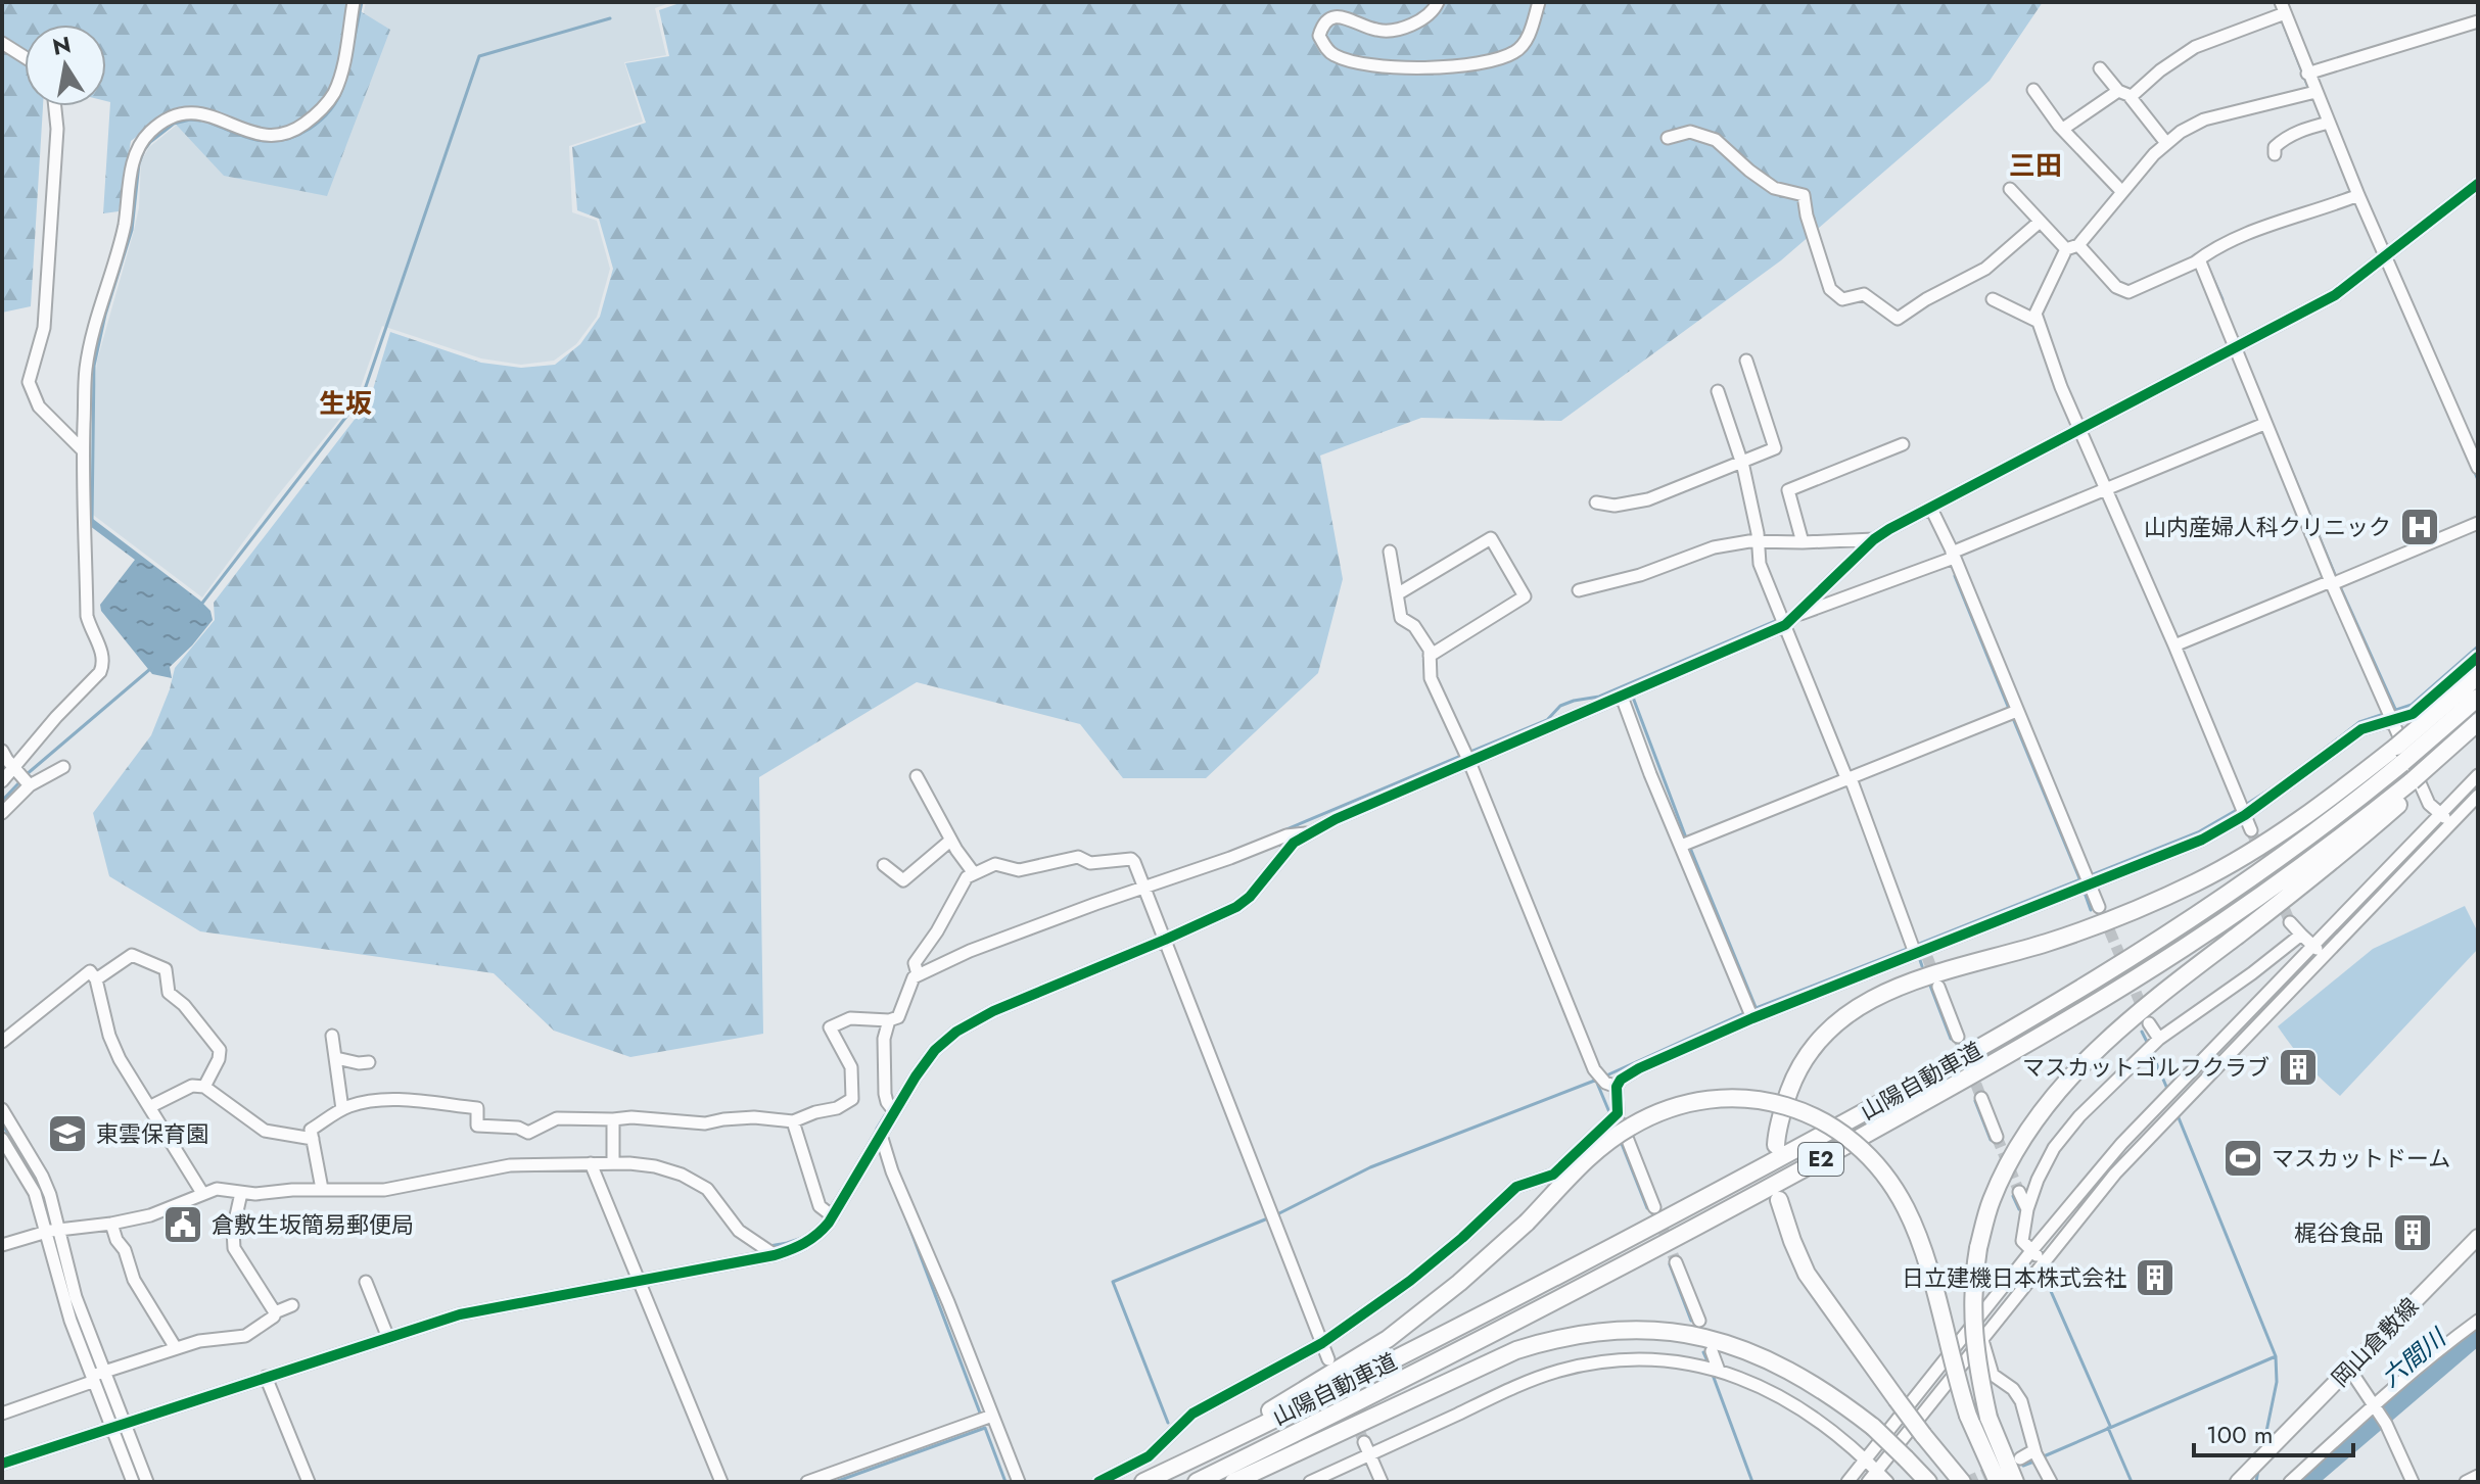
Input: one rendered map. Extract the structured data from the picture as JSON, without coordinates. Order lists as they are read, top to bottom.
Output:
{
  "streets": {
    "highway": ["山陽自動車道", "E2"],
    "main road": ["岡山倉敷線"]
  },
  "districts": ["三田", "生坂"],
  "water": ["六間川"],
  "places": {
    "hospital": ["山内産婦人科クリニック"],
    "building": ["マスカットゴルフクラブ", "梶谷食品", "日立建機日本株式会社"],
    "school or university": ["東雲保育園"],
    "sports": ["マスカットドーム"],
    "public building": ["倉敷生坂簡易郵便局"]
  },
  "scale_bar": "100 m",
  "north": "top"
}
